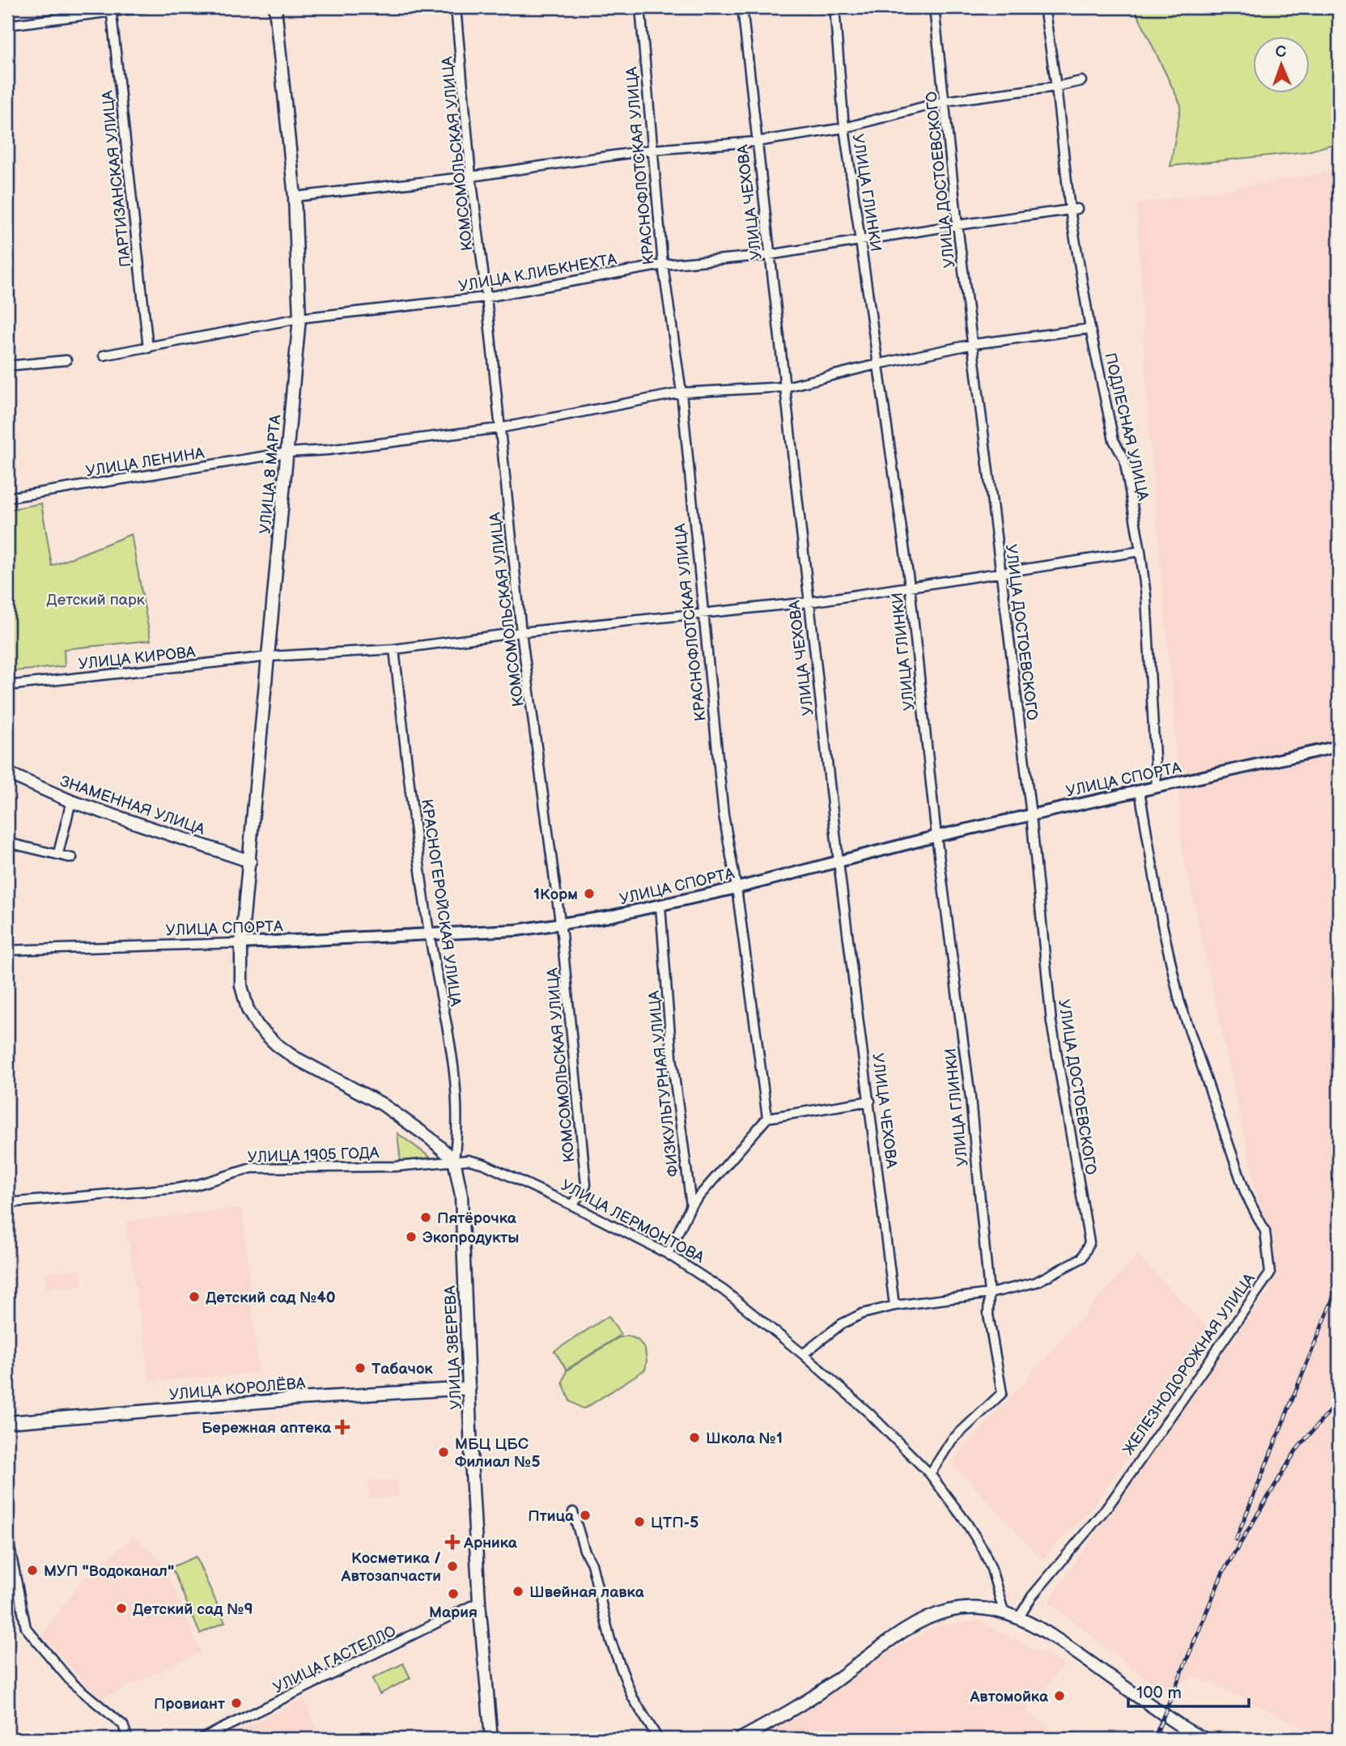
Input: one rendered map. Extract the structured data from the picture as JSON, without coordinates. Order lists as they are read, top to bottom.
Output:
{
  "streets": {
    "main road": [
      "УЛИЦА 8 МАРТА",
      "ЗНАМЕННАЯ УЛИЦА",
      "УЛИЦА ЗВЕРЕВА",
      "УЛИЦА КОРОЛЁВА"
    ],
    "street": [
      "КОМСОМОЛЬСКАЯ УЛИЦА",
      "КРАСНОФЛОТСКАЯ УЛИЦА",
      "ПАРТИЗАНСКАЯ УЛИЦА",
      "УЛИЦА ДОСТОЕВСКОГО",
      "УЛИЦА ГЛИНКИ",
      "УЛИЦА ЧЕХОВА",
      "УЛИЦА К.ЛИБКНЕХТА",
      "ПОДЛЕСНАЯ УЛИЦА",
      "УЛИЦА ЛЕНИНА",
      "УЛИЦА КИРОВА",
      "УЛИЦА СПОРТА",
      "КРАСНОГЕРОЙСКАЯ УЛИЦА",
      "ФИЗКУЛЬТУРНАЯ УЛИЦА",
      "УЛИЦА 1905 ГОДА",
      "УЛИЦА ЛЕРМОНТОВА",
      "ЖЕЛЕЗНОДОРОЖНАЯ УЛИЦА",
      "УЛИЦА ГАСТЕЛЛО"
    ]
  },
  "crossings": [
    ["КОМСОМОЛЬСКАЯ УЛИЦА", "УЛИЦА К.ЛИБКНЕХТА"],
    ["КОМСОМОЛЬСКАЯ УЛИЦА", "УЛИЦА ЛЕНИНА"],
    ["КОМСОМОЛЬСКАЯ УЛИЦА", "УЛИЦА КИРОВА"],
    ["КОМСОМОЛЬСКАЯ УЛИЦА", "УЛИЦА СПОРТА"],
    ["КОМСОМОЛЬСКАЯ УЛИЦА", "УЛИЦА ЛЕРМОНТОВА"],
    ["КРАСНОФЛОТСКАЯ УЛИЦА", "УЛИЦА К.ЛИБКНЕХТА"],
    ["КРАСНОФЛОТСКАЯ УЛИЦА", "УЛИЦА ЛЕНИНА"],
    ["КРАСНОФЛОТСКАЯ УЛИЦА", "УЛИЦА КИРОВА"],
    ["КРАСНОФЛОТСКАЯ УЛИЦА", "УЛИЦА СПОРТА"],
    ["ПАРТИЗАНСКАЯ УЛИЦА", "УЛИЦА К.ЛИБКНЕХТА"],
    ["УЛИЦА ДОСТОЕВСКОГО", "УЛИЦА ГЛИНКИ"],
    ["УЛИЦА ДОСТОЕВСКОГО", "УЛИЦА К.ЛИБКНЕХТА"],
    ["УЛИЦА ДОСТОЕВСКОГО", "УЛИЦА ЛЕНИНА"],
    ["УЛИЦА ДОСТОЕВСКОГО", "УЛИЦА КИРОВА"],
    ["УЛИЦА ДОСТОЕВСКОГО", "УЛИЦА СПОРТА"],
    ["УЛИЦА ГЛИНКИ", "УЛИЦА К.ЛИБКНЕХТА"],
    ["УЛИЦА ГЛИНКИ", "УЛИЦА ЛЕНИНА"],
    ["УЛИЦА ГЛИНКИ", "УЛИЦА КИРОВА"],
    ["УЛИЦА ГЛИНКИ", "УЛИЦА СПОРТА"],
    ["УЛИЦА ГЛИНКИ", "УЛИЦА ЛЕРМОНТОВА"],
    ["УЛИЦА ЧЕХОВА", "УЛИЦА К.ЛИБКНЕХТА"],
    ["УЛИЦА ЧЕХОВА", "УЛИЦА ЛЕНИНА"],
    ["УЛИЦА ЧЕХОВА", "УЛИЦА КИРОВА"],
    ["УЛИЦА ЧЕХОВА", "УЛИЦА СПОРТА"],
    ["УЛИЦА К.ЛИБКНЕХТА", "ПОДЛЕСНАЯ УЛИЦА"],
    ["УЛИЦА К.ЛИБКНЕХТА", "УЛИЦА 8 МАРТА"],
    ["ПОДЛЕСНАЯ УЛИЦА", "УЛИЦА ЛЕНИНА"],
    ["ПОДЛЕСНАЯ УЛИЦА", "УЛИЦА КИРОВА"],
    ["ПОДЛЕСНАЯ УЛИЦА", "УЛИЦА СПОРТА"],
    ["УЛИЦА ЛЕНИНА", "УЛИЦА 8 МАРТА"],
    ["УЛИЦА 8 МАРТА", "УЛИЦА КИРОВА"],
    ["УЛИЦА 8 МАРТА", "УЛИЦА СПОРТА"],
    ["УЛИЦА 8 МАРТА", "ЗНАМЕННАЯ УЛИЦА"],
    ["УЛИЦА КИРОВА", "КРАСНОГЕРОЙСКАЯ УЛИЦА"],
    ["УЛИЦА СПОРТА", "КРАСНОГЕРОЙСКАЯ УЛИЦА"],
    ["УЛИЦА СПОРТА", "ФИЗКУЛЬТУРНАЯ УЛИЦА"],
    ["УЛИЦА СПОРТА", "ЖЕЛЕЗНОДОРОЖНАЯ УЛИЦА"],
    ["КРАСНОГЕРОЙСКАЯ УЛИЦА", "УЛИЦА 1905 ГОДА"],
    ["КРАСНОГЕРОЙСКАЯ УЛИЦА", "УЛИЦА ЛЕРМОНТОВА"],
    ["КРАСНОГЕРОЙСКАЯ УЛИЦА", "УЛИЦА ЗВЕРЕВА"],
    ["УЛИЦА 1905 ГОДА", "УЛИЦА ЛЕРМОНТОВА"],
    ["УЛИЦА 1905 ГОДА", "УЛИЦА ЗВЕРЕВА"],
    ["УЛИЦА ЛЕРМОНТОВА", "УЛИЦА ЗВЕРЕВА"],
    ["УЛИЦА ЗВЕРЕВА", "УЛИЦА КОРОЛЁВА"],
    ["УЛИЦА ЗВЕРЕВА", "УЛИЦА ГАСТЕЛЛО"]
  ],
  "parks": ["Детский парк"],
  "places": {
    "other": [
      "1Корм",
      "Пятёрочка",
      "Экопродукты",
      "Детский сад №40",
      "Табачок",
      "Школа №1",
      "МБЦ ЦБС Филиал №5",
      "Птица",
      "ЦТП-5",
      "Косметика / Автозапчасти",
      "МУП \"Водоканал\"",
      "Швейная лавка",
      "Мария",
      "Детский сад №9",
      "Автомойка",
      "Провиант"
    ],
    "health": ["Бережная аптека", "Арника"]
  },
  "scale_bar": "100 m",
  "north": "top"
}
